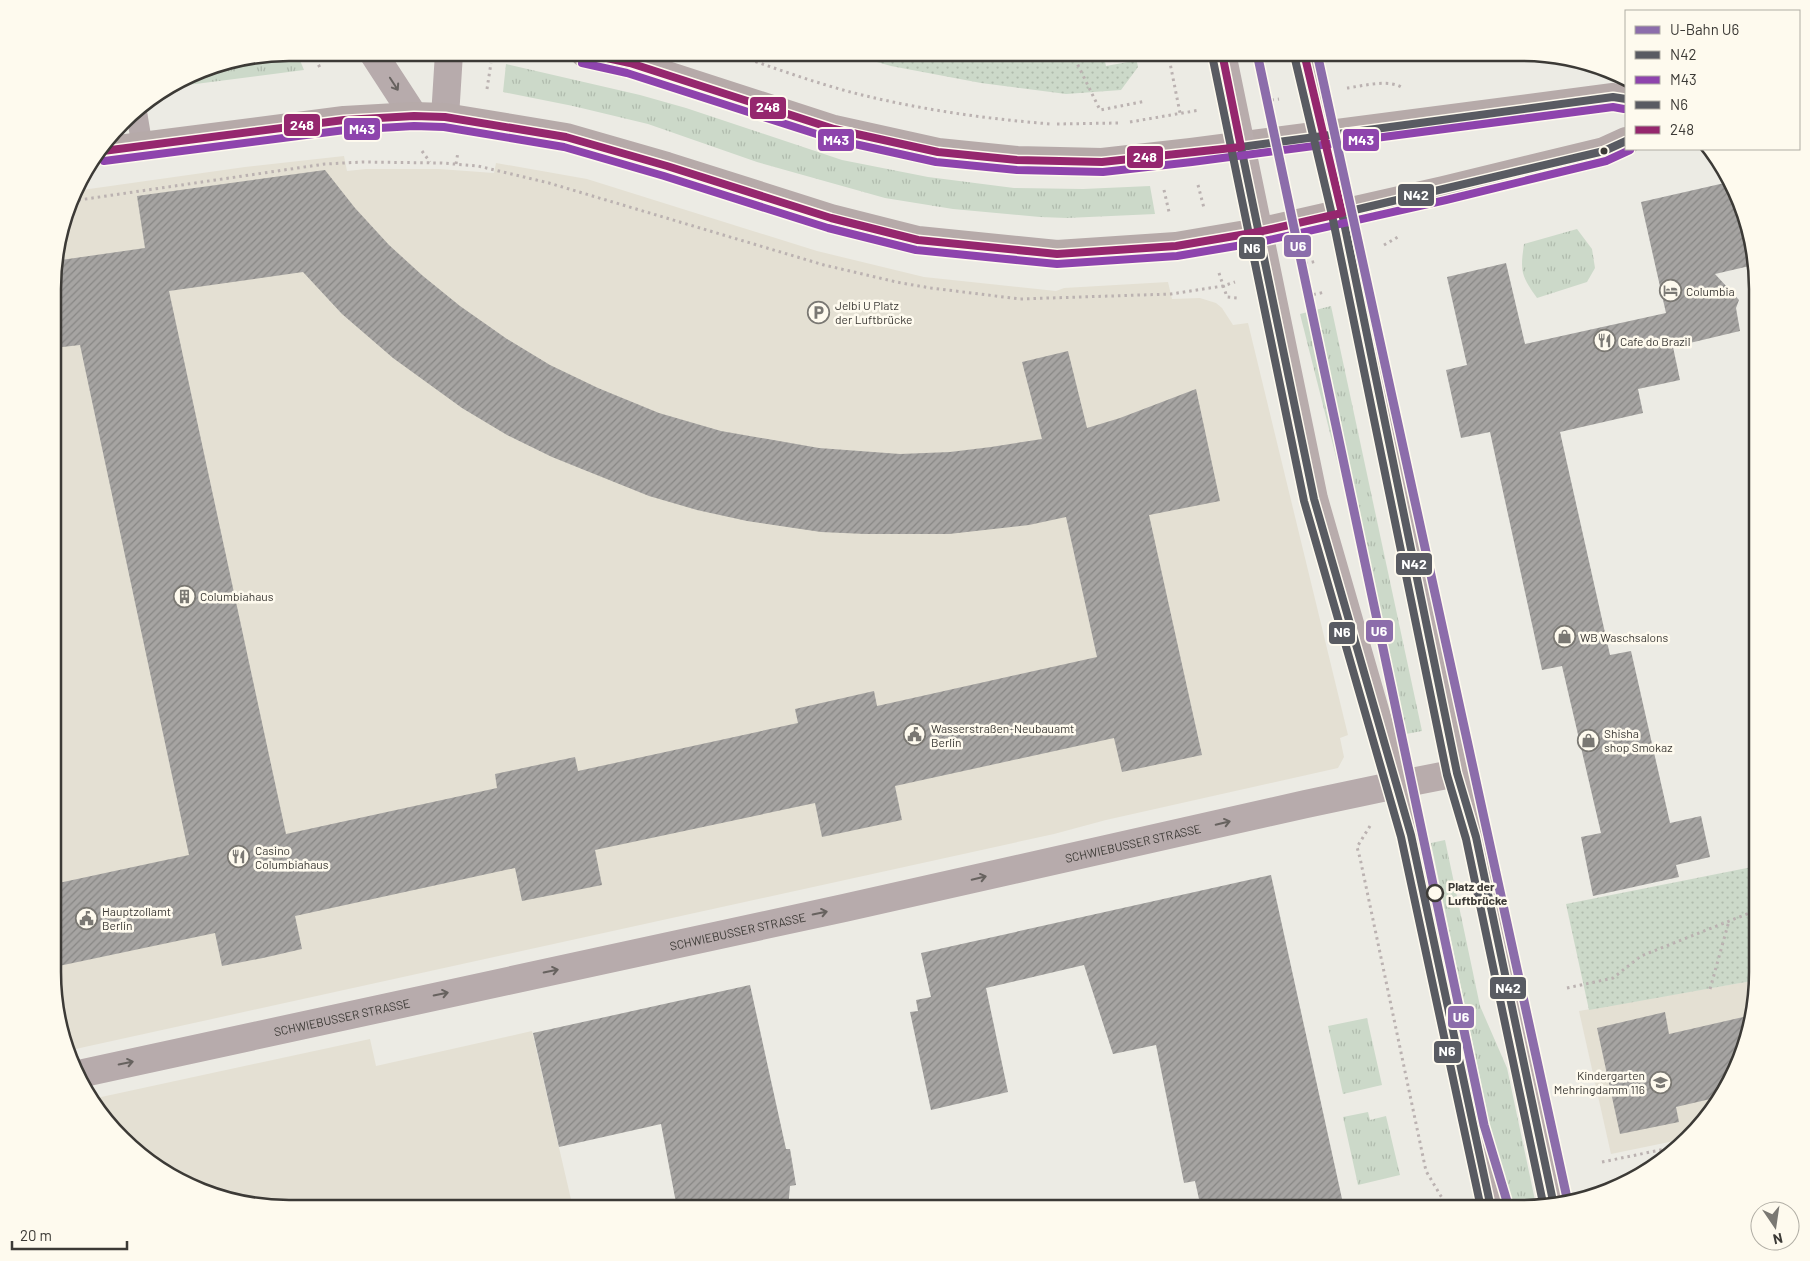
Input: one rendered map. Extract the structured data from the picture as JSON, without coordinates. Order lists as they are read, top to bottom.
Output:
{
  "streets": {
    "street": ["SCHWIEBUSSER STRASSE"]
  },
  "one_way": ["SCHWIEBUSSER STRASSE"],
  "places": {
    "hotel": ["Columbia"],
    "parking": ["Jelbi U Platz der Luftbrücke"],
    "restaurant": ["Cafe do Brazil", "Casino Columbiahaus"],
    "building": ["Columbiahaus"],
    "shop": ["WB Waschsalons", "Shisha shop Smokaz"],
    "public building": ["Wasserstraßen-Neubauamt Berlin", "Hauptzollamt Berlin"],
    "other": ["Platz der Luftbrücke"],
    "school or university": ["Kindergarten Mehringdamm 116"]
  },
  "lines": [
    "metro line U6",
    "transit line N6",
    "transit line 248",
    "transit line M43",
    "transit line N42"
  ],
  "legend": [
    "U-Bahn U6",
    "N42",
    "M43",
    "N6",
    "248"
  ],
  "scale_bar": "20 m",
  "north": "bottom"
}
